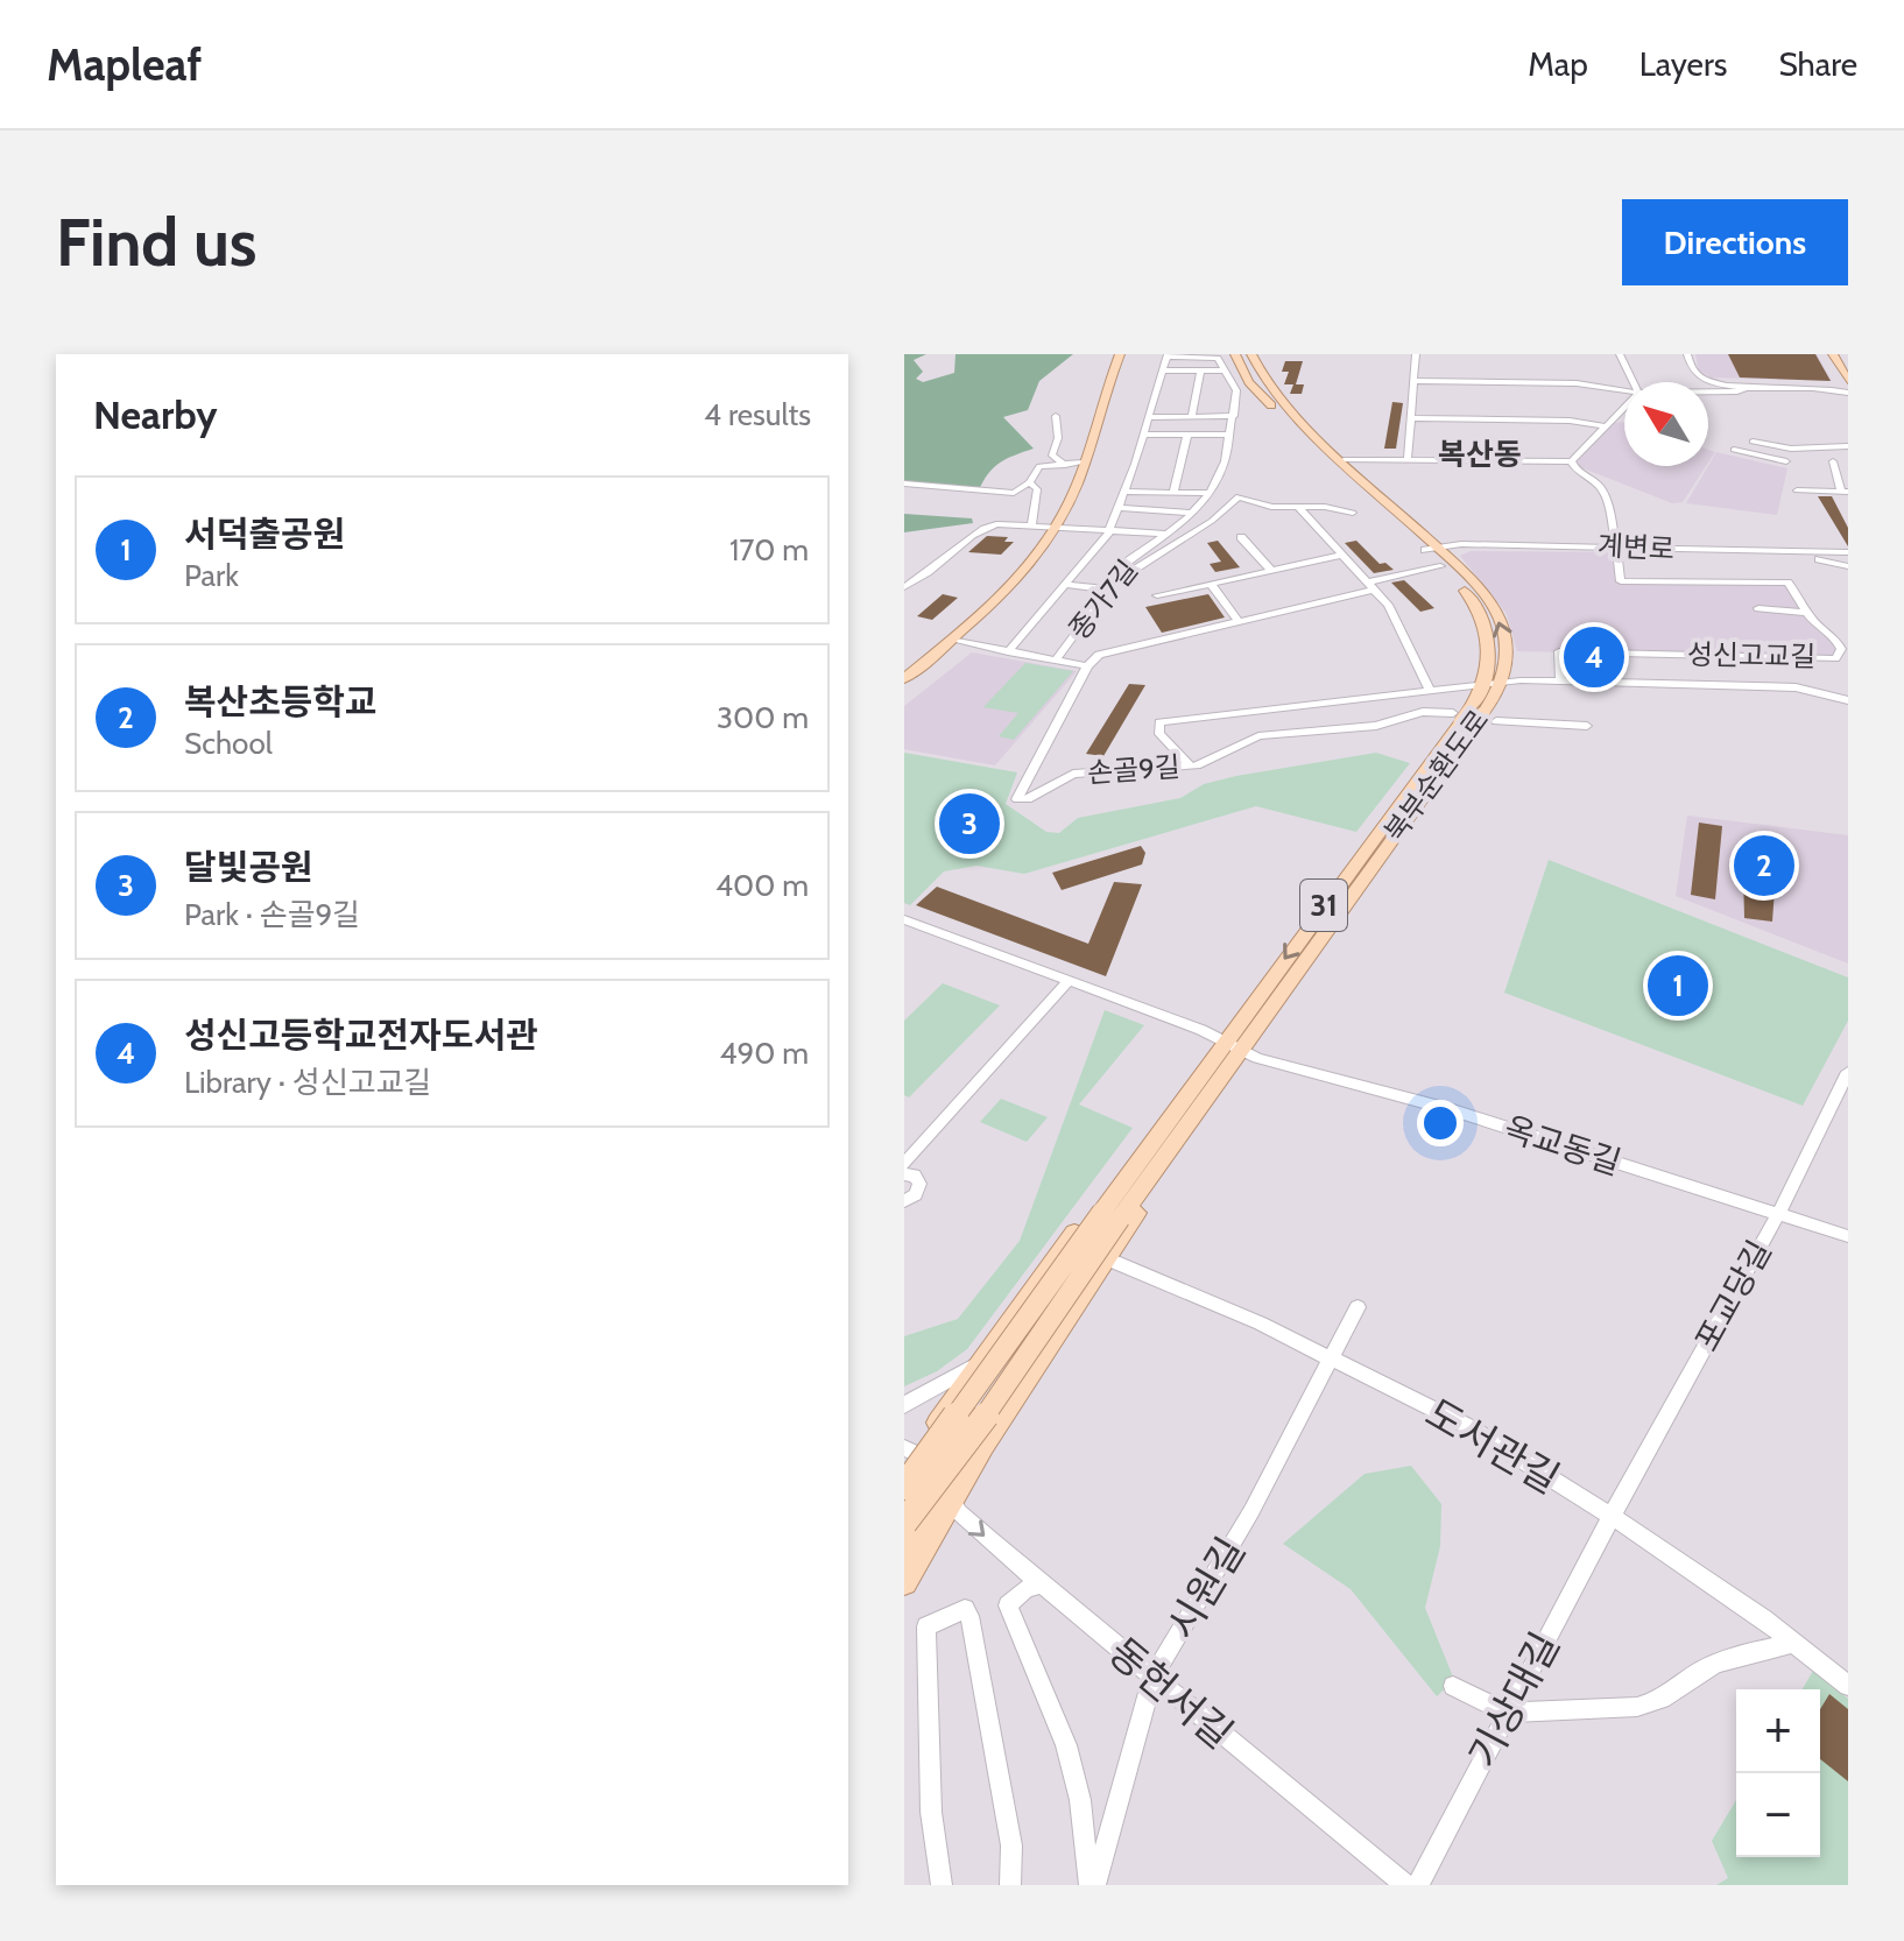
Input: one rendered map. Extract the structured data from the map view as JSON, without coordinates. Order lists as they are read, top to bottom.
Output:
{
  "streets": {
    "main road": ["북부순환도로", "31"],
    "street": [
      "계변로",
      "종가7길",
      "성신고교길",
      "손골9길",
      "옥교동길",
      "포교당길",
      "도서관길",
      "시원길",
      "동헌서길",
      "기상대길"
    ]
  },
  "crossings": [
    ["계변로", "북부순환도로"],
    ["손골9길", "북부순환도로"],
    ["북부순환도로", "옥교동길"],
    ["옥교동길", "포교당길"],
    ["포교당길", "도서관길"],
    ["포교당길", "기상대길"],
    ["도서관길", "시원길"],
    ["도서관길", "기상대길"],
    ["시원길", "동헌서길"]
  ],
  "districts": ["복산동"],
  "north": "top left",
  "page": {
    "header": "Mapleaf",
    "nav": ["Map", "Layers", "Share"],
    "buttons": "Directions",
    "title": "Find us",
    "heading": ["Nearby", "4 results"],
    "list": [
      {
        "mark": "1",
        "name": "서덕출공원",
        "note": "Park",
        "value": "170 m"
      },
      {
        "mark": "2",
        "name": "복산초등학교",
        "note": "School",
        "value": "300 m"
      },
      {
        "mark": "3",
        "name": "달빛공원",
        "note": "Park · 손골9길",
        "value": "400 m"
      },
      {
        "mark": "4",
        "name": "성신고등학교전자도서관",
        "note": "Library · 성신고교길",
        "value": "490 m"
      }
    ],
    "pins": [
      "4",
      "3",
      "2",
      "1"
    ],
    "map_buttons": ["+", "−"]
  }
}
